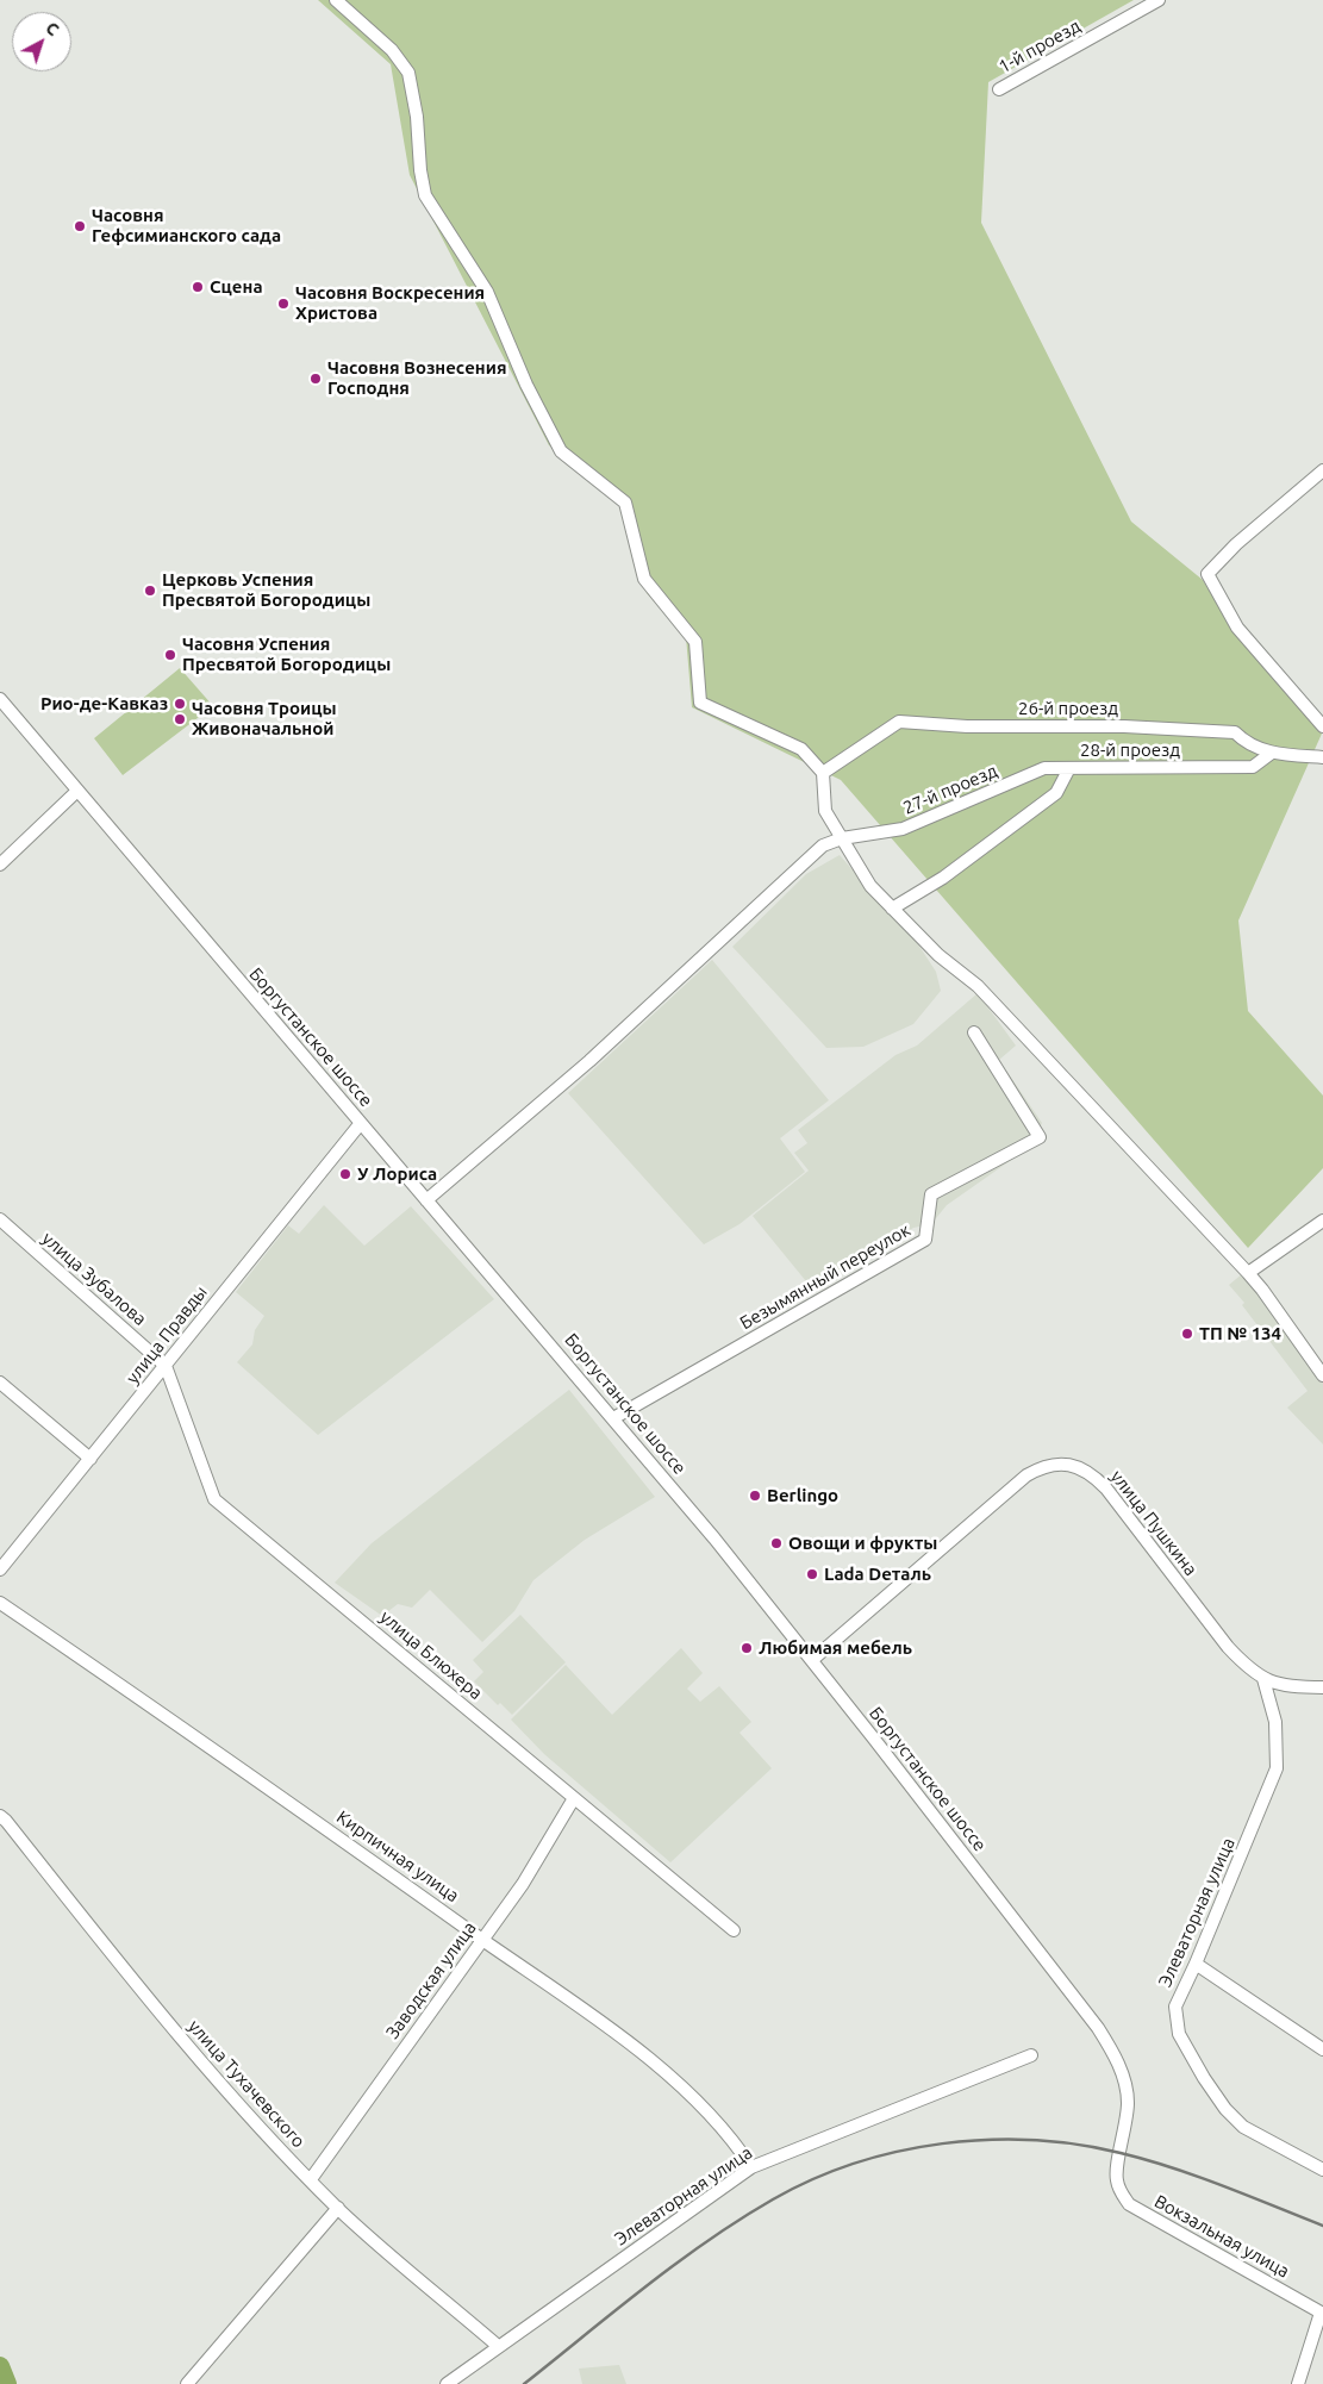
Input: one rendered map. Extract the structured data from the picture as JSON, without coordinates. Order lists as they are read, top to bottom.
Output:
{
  "streets": {
    "street": [
      "1-й проезд",
      "26-й проезд",
      "28-й проезд",
      "27-й проезд",
      "Боргустанское шоссе",
      "Безымянный переулок",
      "улица Зубалова",
      "улица Правды",
      "улица Пушкина",
      "улица Блюхера",
      "Кирпичная улица",
      "Элеваторная улица",
      "Заводская улица",
      "улица Тухачевского",
      "Вокзальная улица"
    ]
  },
  "crossings": [
    ["26-й проезд", "28-й проезд"],
    ["28-й проезд", "27-й проезд"],
    ["27-й проезд", "Боргустанское шоссе"],
    ["Боргустанское шоссе", "Безымянный переулок"],
    ["Боргустанское шоссе", "улица Правды"],
    ["Боргустанское шоссе", "улица Пушкина"],
    ["Боргустанское шоссе", "Вокзальная улица"],
    ["улица Зубалова", "улица Правды"],
    ["улица Зубалова", "улица Блюхера"],
    ["улица Правды", "улица Блюхера"],
    ["улица Пушкина", "Элеваторная улица"],
    ["улица Блюхера", "Заводская улица"],
    ["Кирпичная улица", "Элеваторная улица"],
    ["Кирпичная улица", "Заводская улица"],
    ["Элеваторная улица", "улица Тухачевского"],
    ["Заводская улица", "улица Тухачевского"]
  ],
  "places": [
    "Часовня Гефсимианского сада",
    "Сцена",
    "Часовня Воскресения Христова",
    "Часовня Вознесения Господня",
    "Церковь Успения Пресвятой Богородицы",
    "Часовня Успения Пресвятой Богородицы",
    "Рио-де-Кавказ",
    "Часовня Троицы Живоначальной",
    "У Лориса",
    "ТП № 134",
    "Berlingo",
    "Овощи и фрукты",
    "Lada Dеталь",
    "Любимая мебель"
  ],
  "north": "top right"
}
